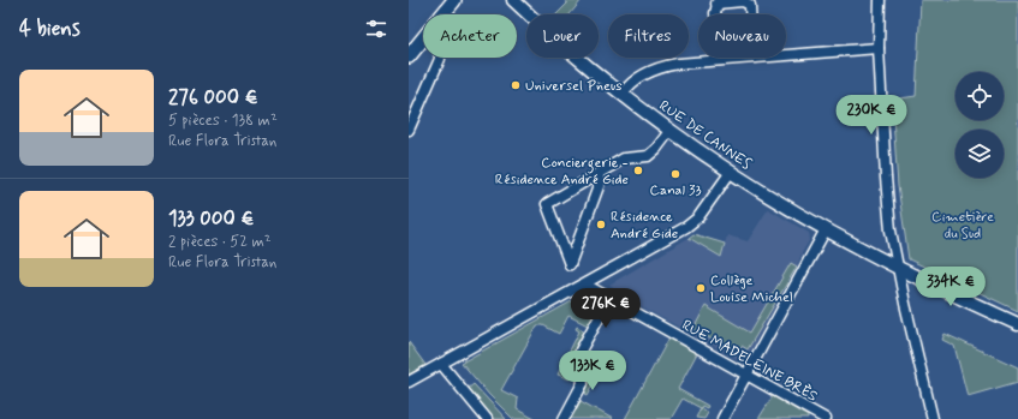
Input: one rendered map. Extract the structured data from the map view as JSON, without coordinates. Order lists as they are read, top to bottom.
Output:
{
  "streets": {
    "street": ["RUE DE CANNES", "RUE MADELEINE BRÈS"]
  },
  "parks": ["Cimetière du Sud"],
  "places": [
    "Universel Pneus",
    "Conciergerie - Résidence André Gide",
    "Canal 33",
    "Résidence André Gide",
    "Collège Louise Michel"
  ],
  "page": {
    "heading": "4 biens",
    "chip": [
      "Acheter",
      "Louer",
      "Filtres",
      "Nouveau"
    ],
    "list": [
      {
        "name": "276 000 €",
        "note": "5 pièces · 138 m² · Rue Flora Tristan"
      },
      {
        "name": "133 000 €",
        "note": "2 pièces · 52 m² · Rue Flora Tristan"
      }
    ],
    "price": [
      "230K €",
      "334K €",
      "276K €",
      "133K €"
    ]
  }
}
